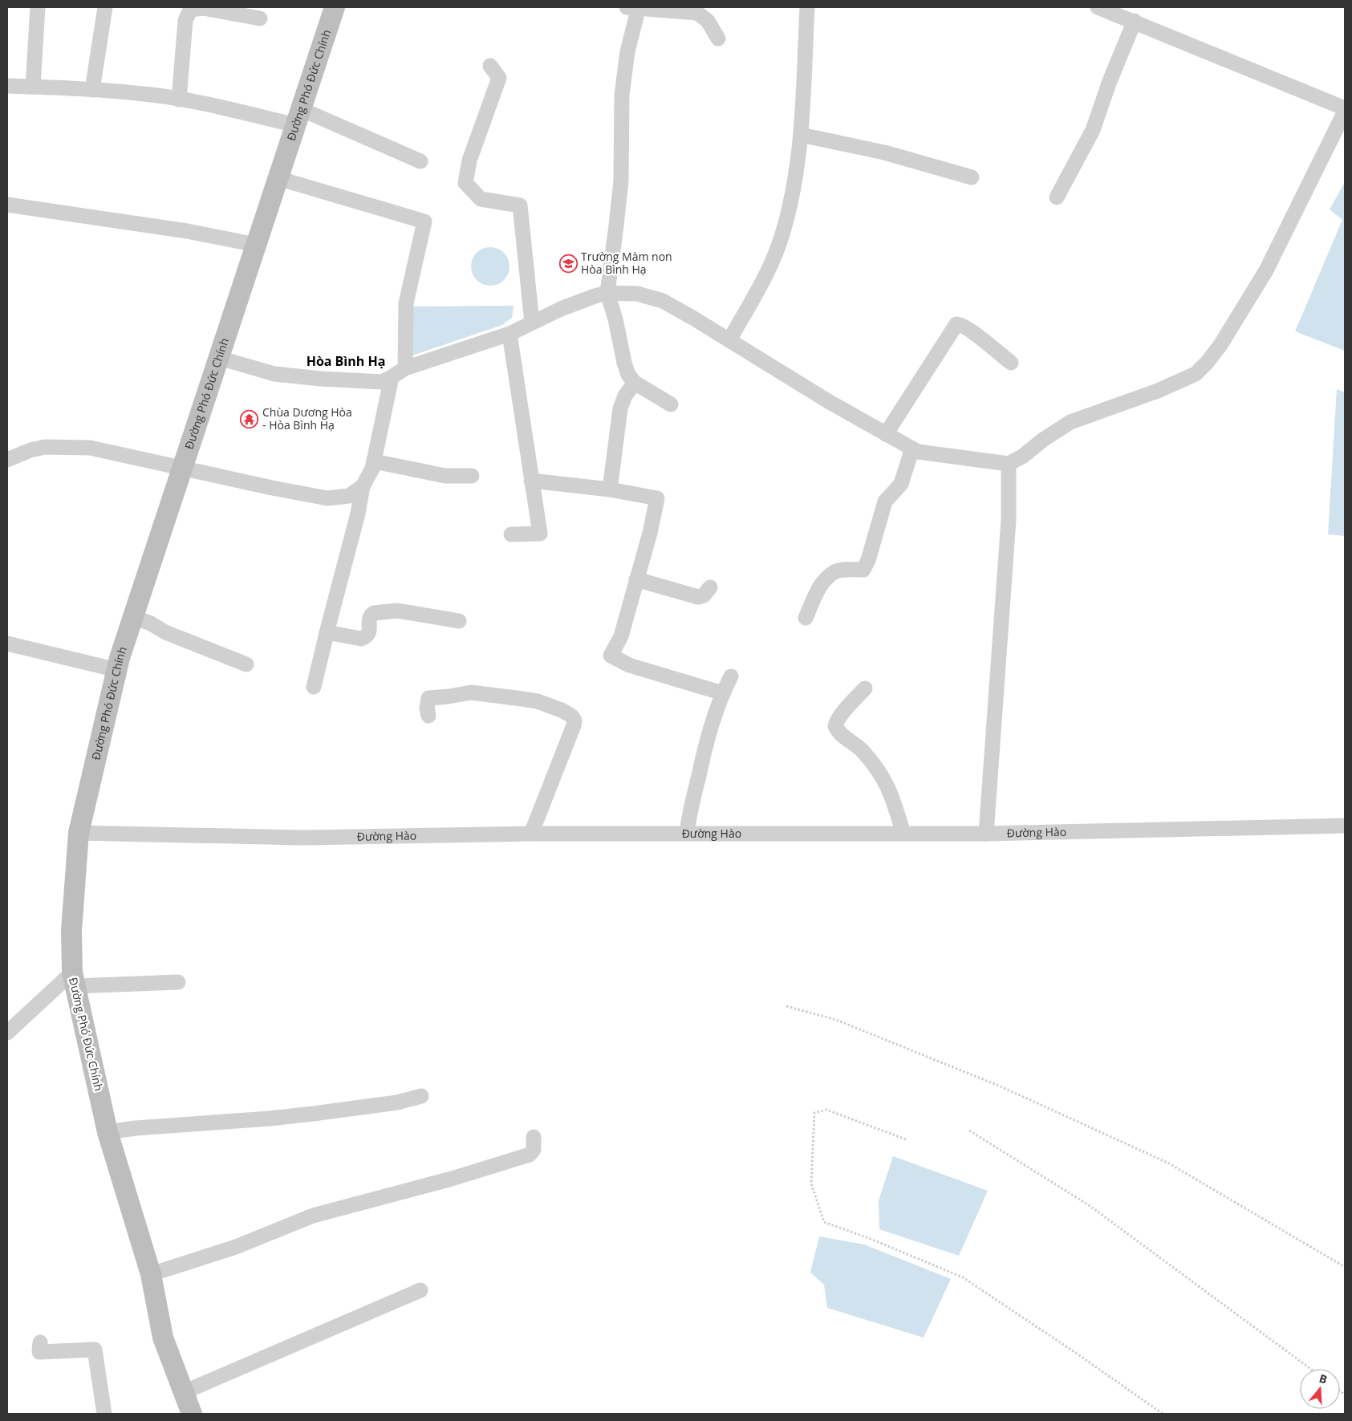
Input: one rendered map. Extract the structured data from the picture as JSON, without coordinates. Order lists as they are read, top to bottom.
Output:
{
  "streets": {
    "main road": ["Đường Phó Đức Chính"],
    "street": ["Đường Hào"]
  },
  "crossings": [
    ["Đường Phó Đức Chính", "Đường Hào"]
  ],
  "districts": ["Hòa Bình Hạ"],
  "places": {
    "school or university": ["Trường Màm non Hòa Bình Hạ"],
    "temple": ["Chùa Dương Hòa - Hòa Bình Hạ"]
  },
  "north": "top"
}
